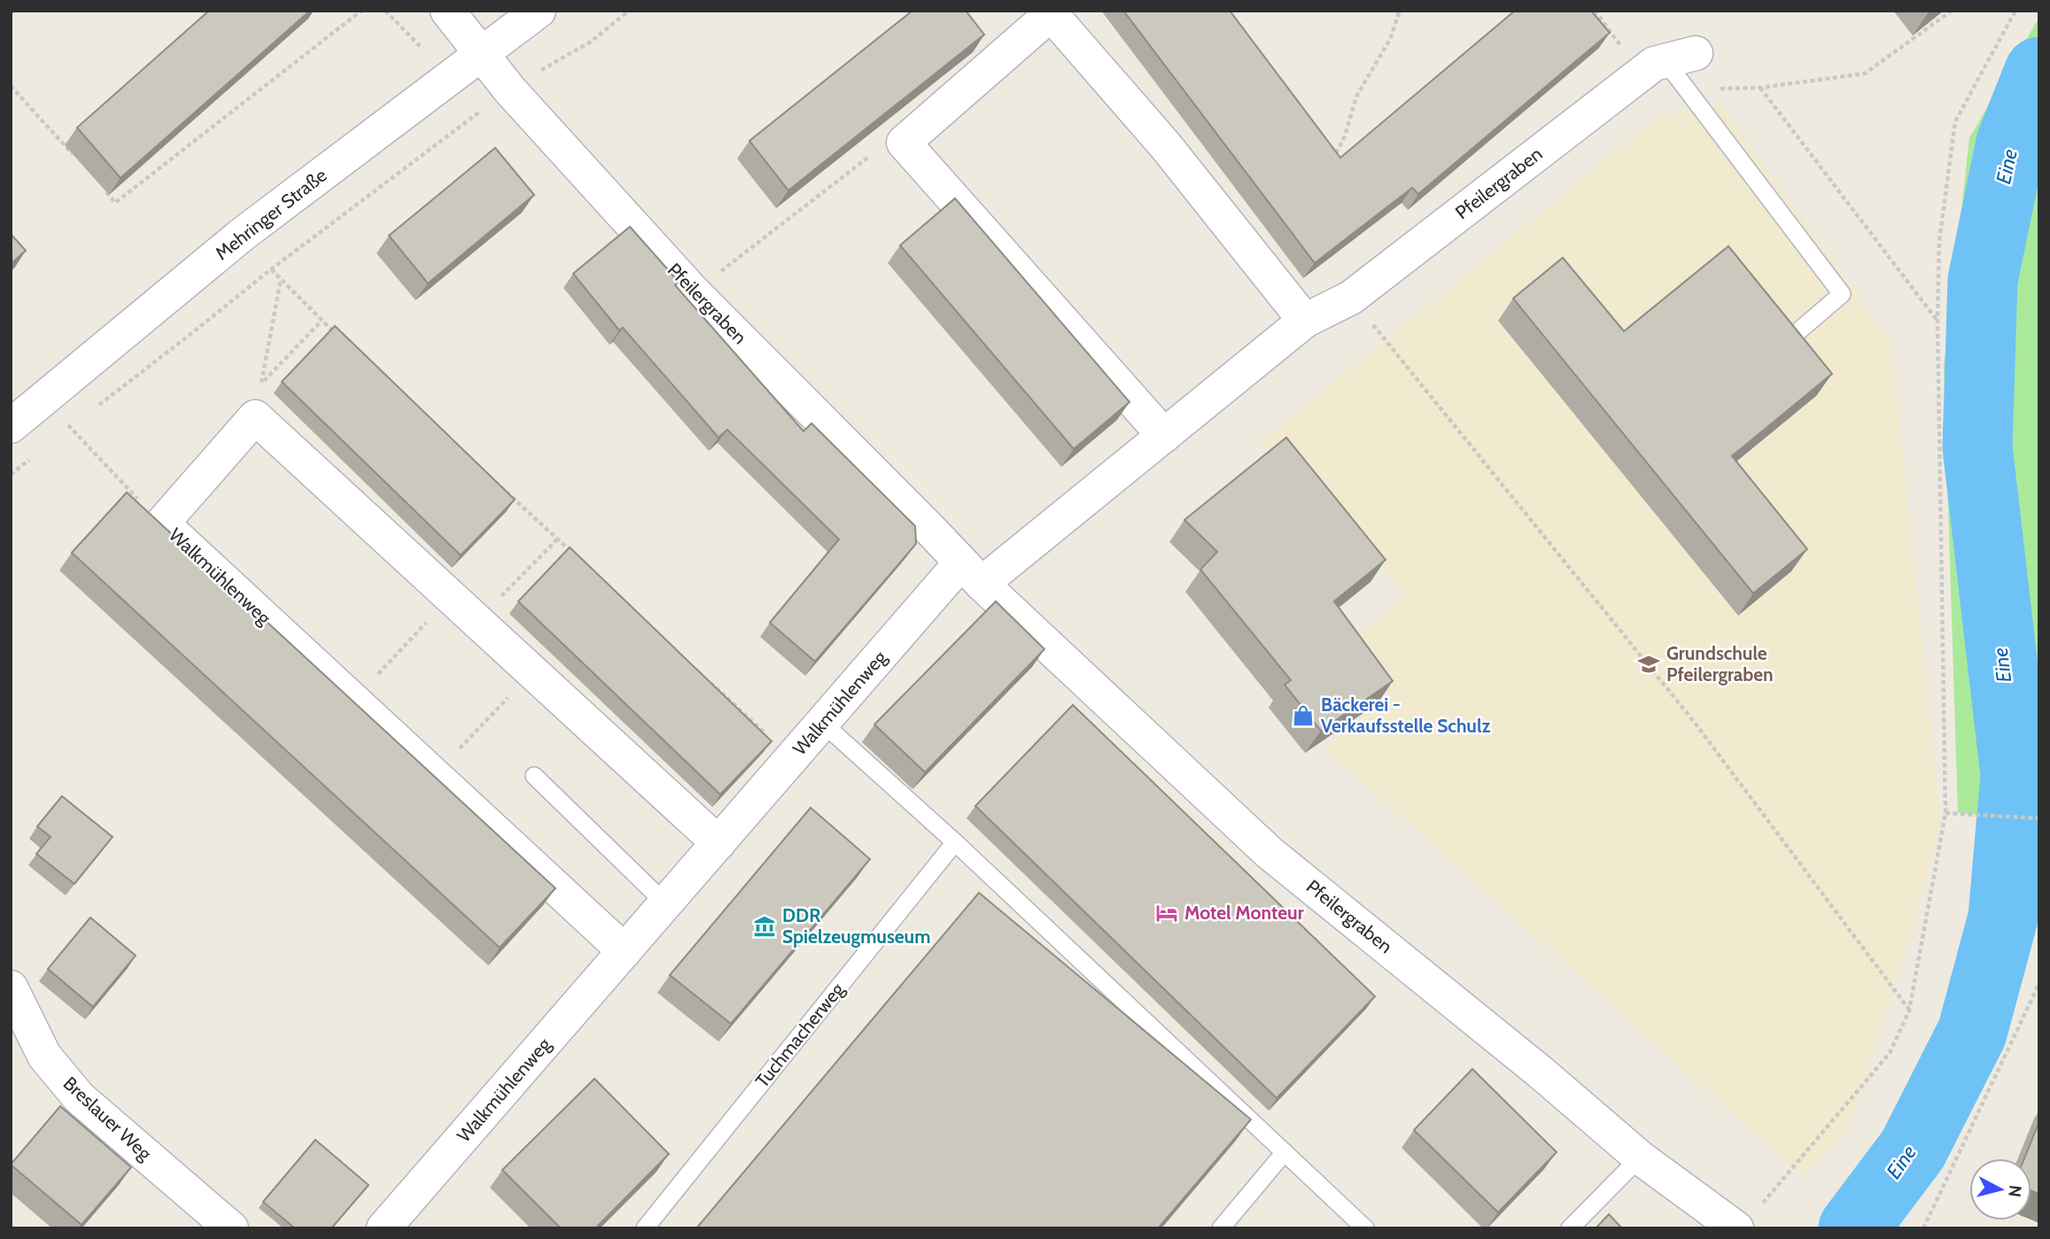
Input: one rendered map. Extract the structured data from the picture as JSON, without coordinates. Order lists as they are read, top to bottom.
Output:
{
  "streets": {
    "street": [
      "Pfeilergraben",
      "Mehringer Straße",
      "Walkmühlenweg",
      "Breslauer Weg"
    ],
    "lane": ["Tuchmacherweg"]
  },
  "crossings": [
    ["Pfeilergraben", "Mehringer Straße"],
    ["Pfeilergraben", "Walkmühlenweg"]
  ],
  "water": ["Eine"],
  "places": {
    "school or university": ["Grundschule Pfeilergraben"],
    "shop": ["Bäckerei - Verkaufsstelle Schulz"],
    "hotel": ["Motel Monteur"],
    "museum": ["DDR Spielzeugmuseum"]
  },
  "north": "right"
}
